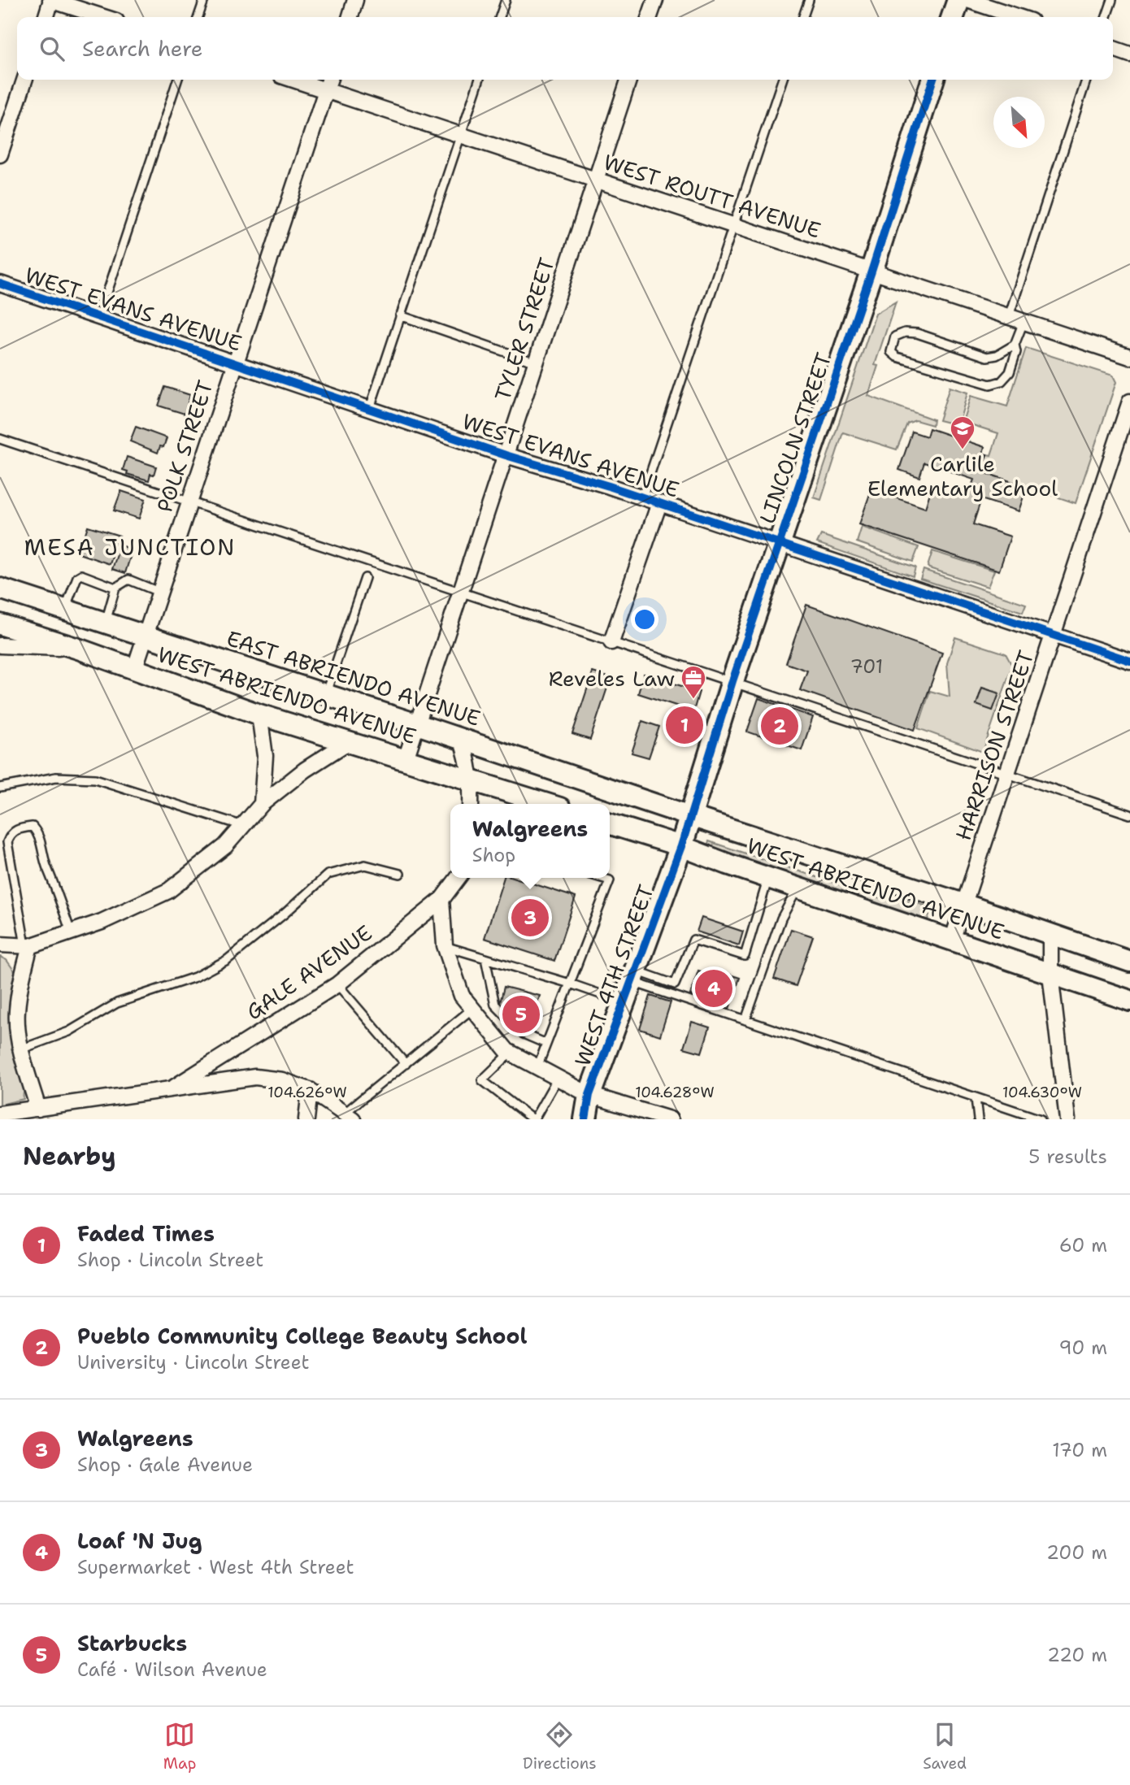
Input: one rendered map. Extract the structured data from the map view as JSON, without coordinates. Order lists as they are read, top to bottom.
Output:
{
  "streets": {
    "main road": [
      "LINCOLN STREET",
      "EAST ABRIENDO AVENUE",
      "WEST ABRIENDO AVENUE",
      "WEST 4TH STREET"
    ],
    "street": [
      "WEST ROUTT AVENUE",
      "WEST EVANS AVENUE",
      "TYLER STREET",
      "POLK STREET",
      "HARRISON STREET",
      "GALE AVENUE"
    ]
  },
  "crossings": [
    ["WEST ROUTT AVENUE", "TYLER STREET"],
    ["WEST ROUTT AVENUE", "LINCOLN STREET"],
    ["WEST ROUTT AVENUE", "POLK STREET"],
    ["WEST EVANS AVENUE", "TYLER STREET"],
    ["WEST EVANS AVENUE", "LINCOLN STREET"],
    ["WEST EVANS AVENUE", "POLK STREET"],
    ["WEST EVANS AVENUE", "HARRISON STREET"],
    ["TYLER STREET", "EAST ABRIENDO AVENUE"],
    ["TYLER STREET", "WEST ABRIENDO AVENUE"],
    ["LINCOLN STREET", "EAST ABRIENDO AVENUE"],
    ["LINCOLN STREET", "WEST ABRIENDO AVENUE"],
    ["LINCOLN STREET", "WEST 4TH STREET"],
    ["POLK STREET", "EAST ABRIENDO AVENUE"],
    ["POLK STREET", "WEST ABRIENDO AVENUE"],
    ["EAST ABRIENDO AVENUE", "WEST ABRIENDO AVENUE"],
    ["WEST ABRIENDO AVENUE", "HARRISON STREET"],
    ["WEST ABRIENDO AVENUE", "WEST 4TH STREET"]
  ],
  "districts": ["MESA JUNCTION"],
  "places": {
    "school or university": ["Carlile Elementary School"],
    "office": ["Reveles Law"]
  },
  "house_numbers": ["701"],
  "north": "bottom right",
  "page": {
    "search": "Search here",
    "pins": [
      "1",
      "2",
      "3",
      "4",
      "5"
    ],
    "popup": ["Walgreens", "Shop"],
    "heading": ["Nearby", "5 results"],
    "list": [
      {
        "mark": "1",
        "name": "Faded Times",
        "note": "Shop · Lincoln Street",
        "value": "60 m"
      },
      {
        "mark": "2",
        "name": "Pueblo Community College Beauty School",
        "note": "University · Lincoln Street",
        "value": "90 m"
      },
      {
        "mark": "3",
        "name": "Walgreens",
        "note": "Shop · Gale Avenue",
        "value": "170 m"
      },
      {
        "mark": "4",
        "name": "Loaf 'N Jug",
        "note": "Supermarket · West 4th Street",
        "value": "200 m"
      },
      {
        "mark": "5",
        "name": "Starbucks",
        "note": "Café · Wilson Avenue",
        "value": "220 m"
      }
    ],
    "nav": ["Map", "Directions", "Saved"]
  },
  "coordinates": ["104.626°W", "104.628°W", "104.630°W"]
}
